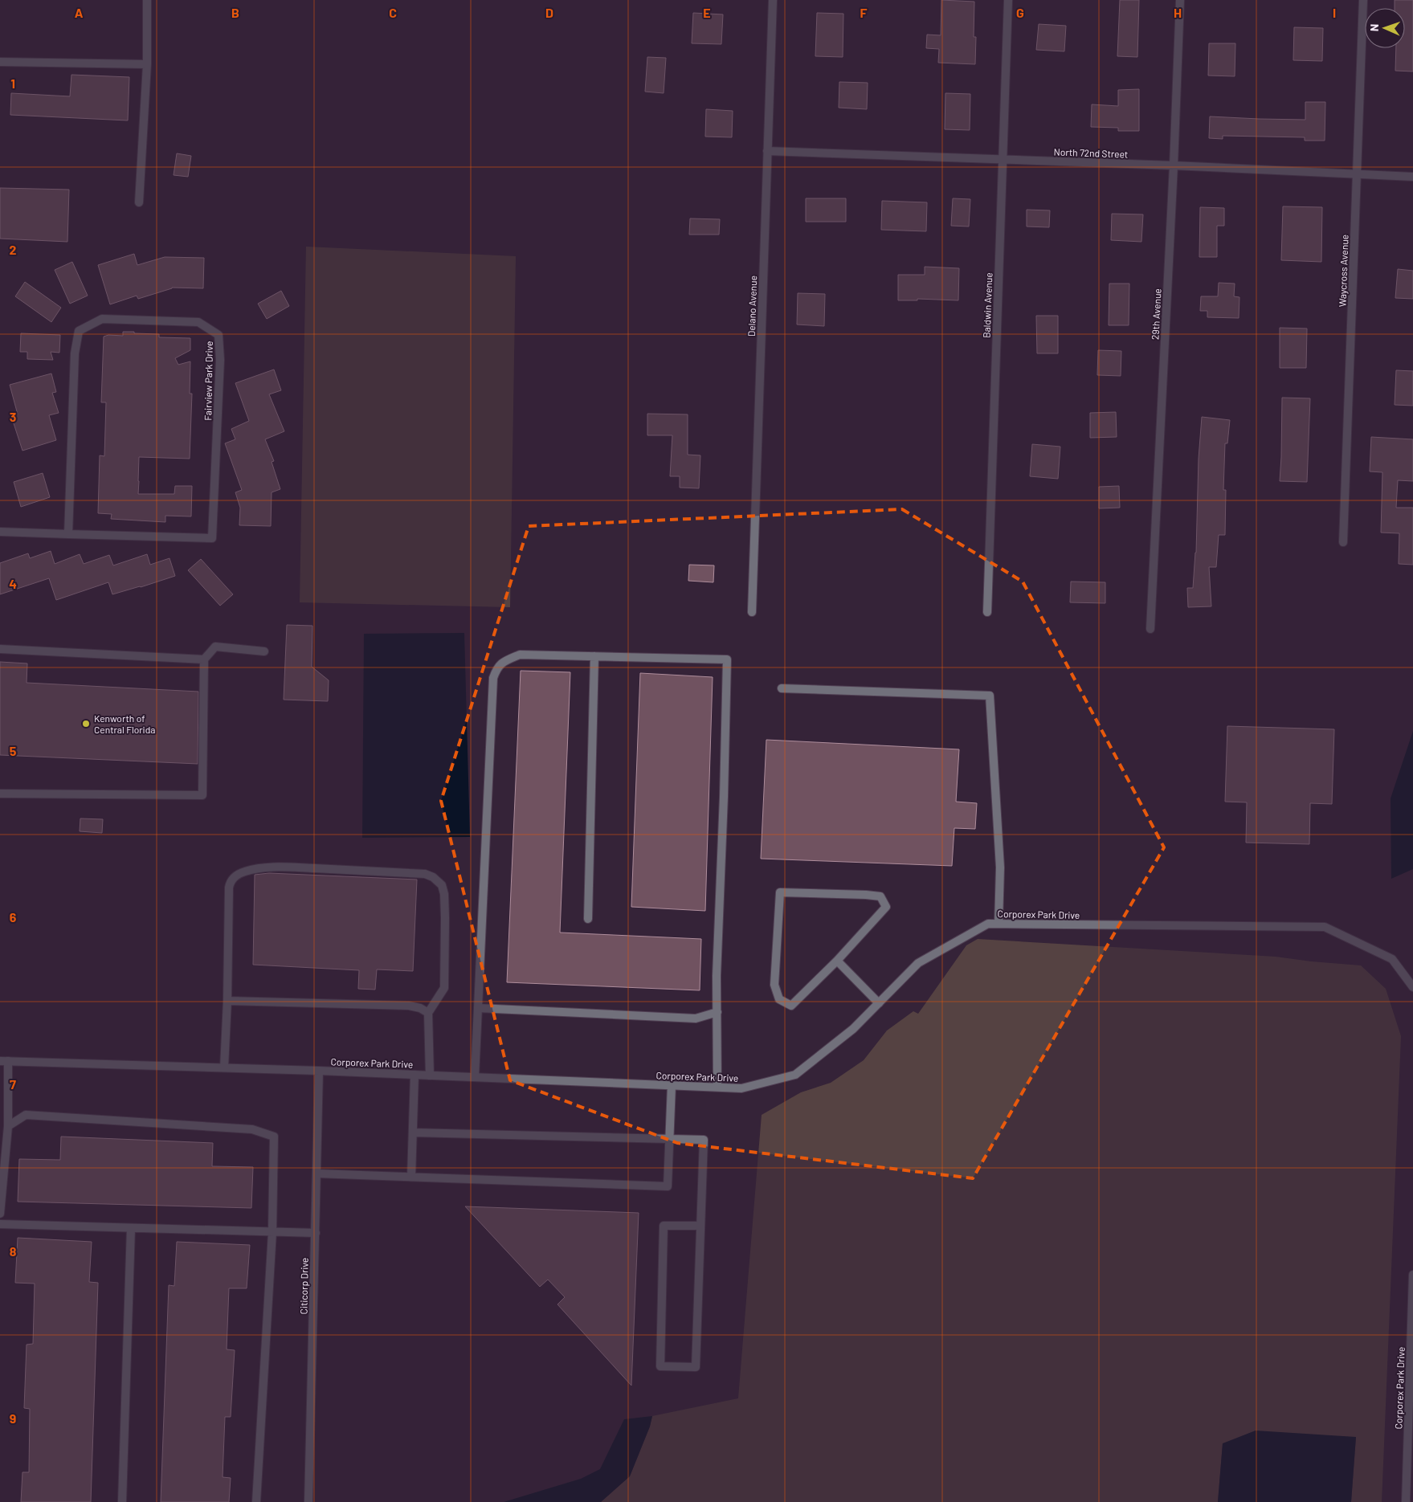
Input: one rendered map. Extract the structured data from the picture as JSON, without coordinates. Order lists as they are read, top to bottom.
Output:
{
  "streets": {
    "street": [
      "North 72nd Street",
      "Waycross Avenue",
      "Baldwin Avenue",
      "Delano Avenue",
      "29th Avenue",
      "Fairview Park Drive",
      "Corporex Park Drive",
      "Citicorp Drive"
    ]
  },
  "crossings": [
    ["North 72nd Street", "Waycross Avenue"],
    ["North 72nd Street", "Baldwin Avenue"],
    ["North 72nd Street", "Delano Avenue"],
    ["North 72nd Street", "29th Avenue"],
    ["Corporex Park Drive", "Citicorp Drive"]
  ],
  "places": ["Kenworth of Central Florida"],
  "north": "left",
  "grid": {
    "columns": [
      "A",
      "B",
      "C",
      "D",
      "E",
      "F",
      "G",
      "H",
      "I"
    ],
    "rows": [
      "1",
      "2",
      "3",
      "4",
      "5",
      "6",
      "7",
      "8",
      "9"
    ]
  }
}
